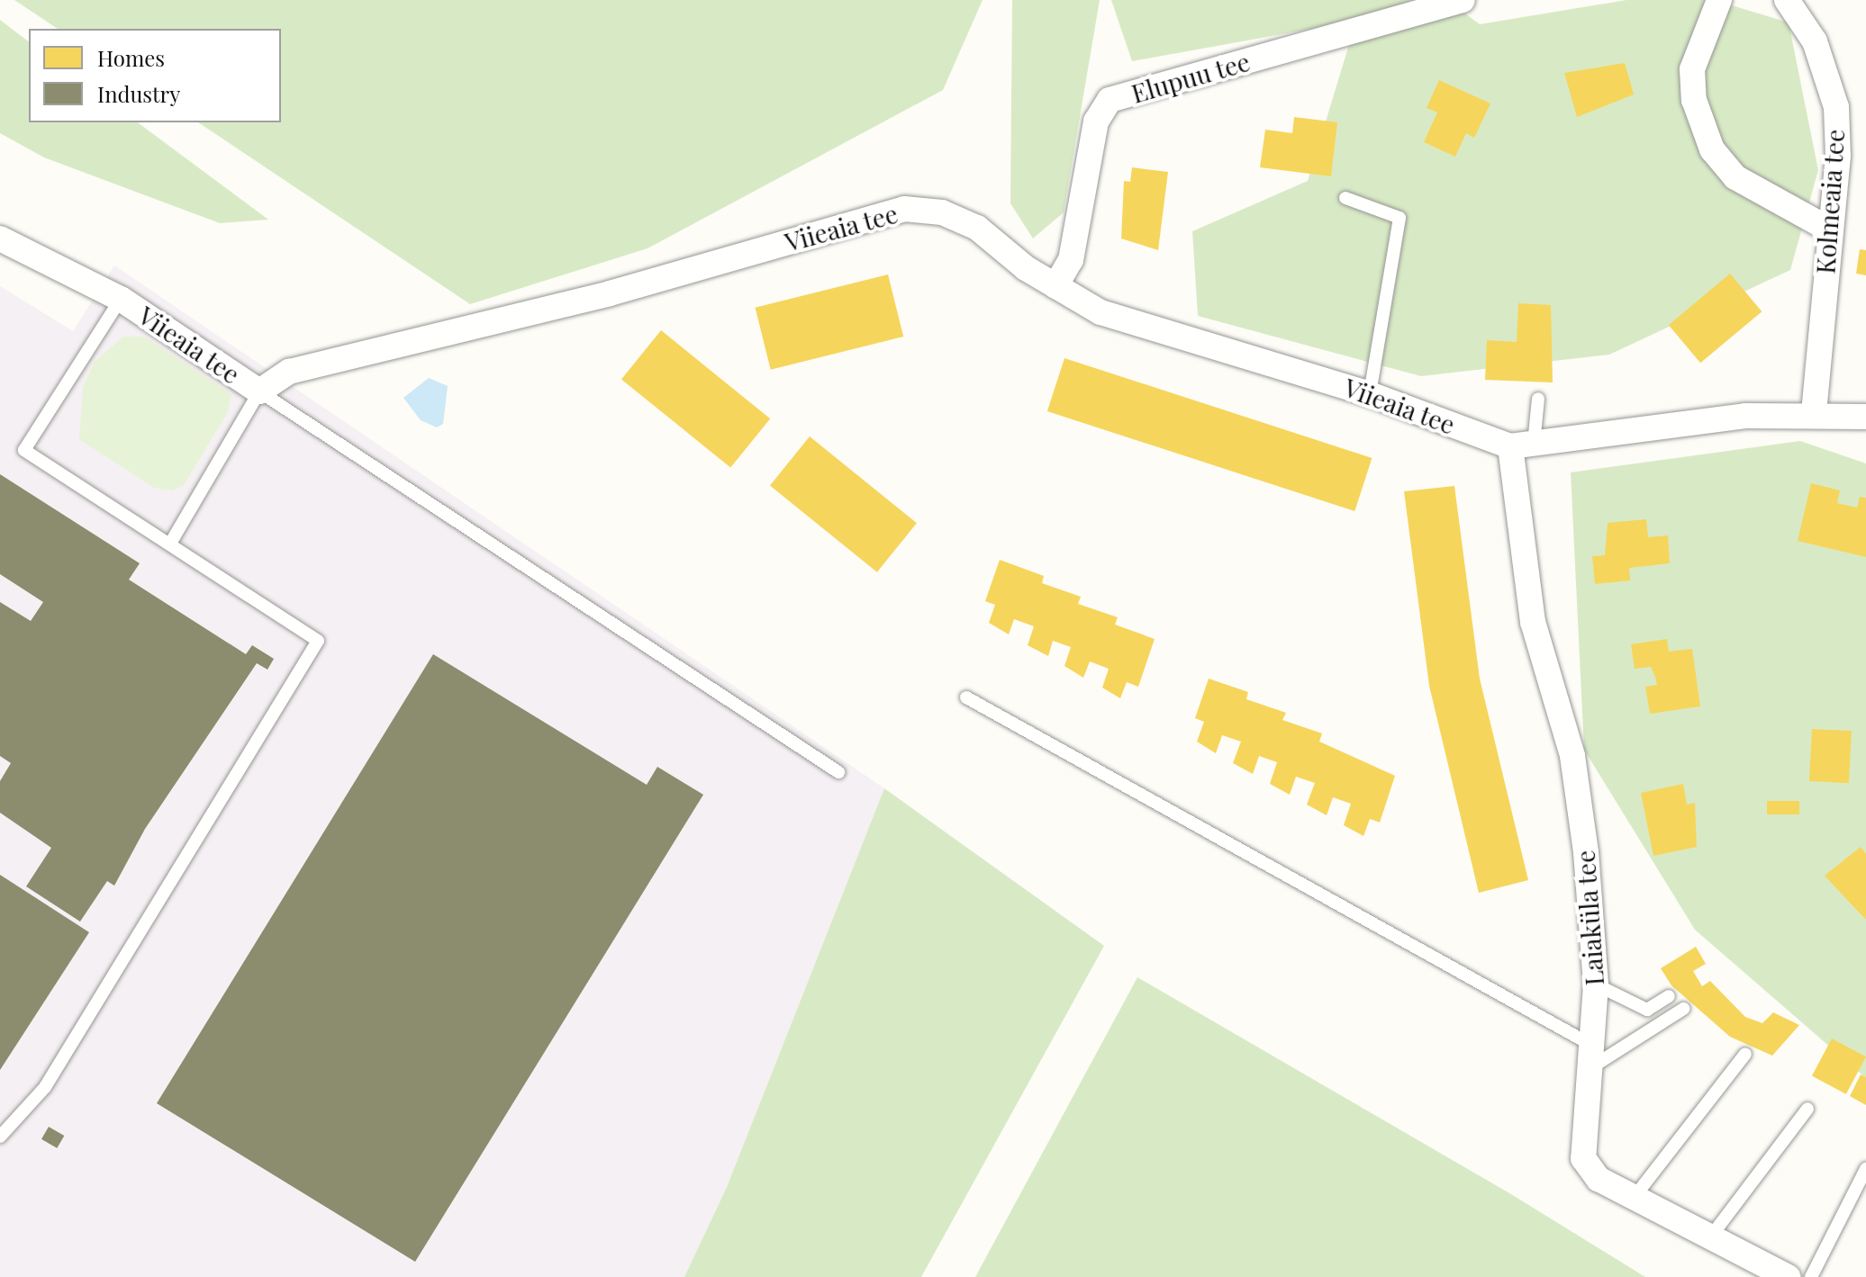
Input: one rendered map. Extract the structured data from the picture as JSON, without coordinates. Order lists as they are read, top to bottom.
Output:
{
  "streets": {
    "street": [
      "Elupuu tee",
      "Kolmeaia tee",
      "Viieaia tee",
      "Laiaküla tee"
    ]
  },
  "crossings": [
    ["Elupuu tee", "Viieaia tee"],
    ["Kolmeaia tee", "Viieaia tee"],
    ["Viieaia tee", "Laiaküla tee"]
  ],
  "legend": ["Homes", "Industry"]
}
